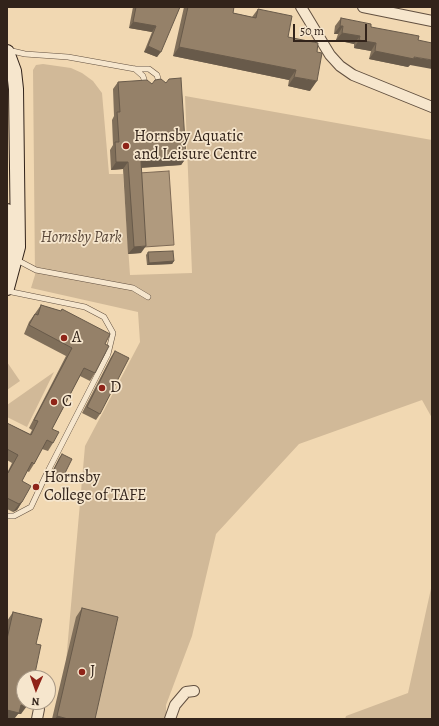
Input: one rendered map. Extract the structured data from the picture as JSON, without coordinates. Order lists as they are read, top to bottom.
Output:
{
  "parks": ["Hornsby Park"],
  "places": [
    "Hornsby Aquatic and Leisure Centre",
    "A",
    "D",
    "C",
    "Hornsby College of TAFE",
    "J"
  ],
  "scale_bar": "50 m",
  "north": "bottom"
}
